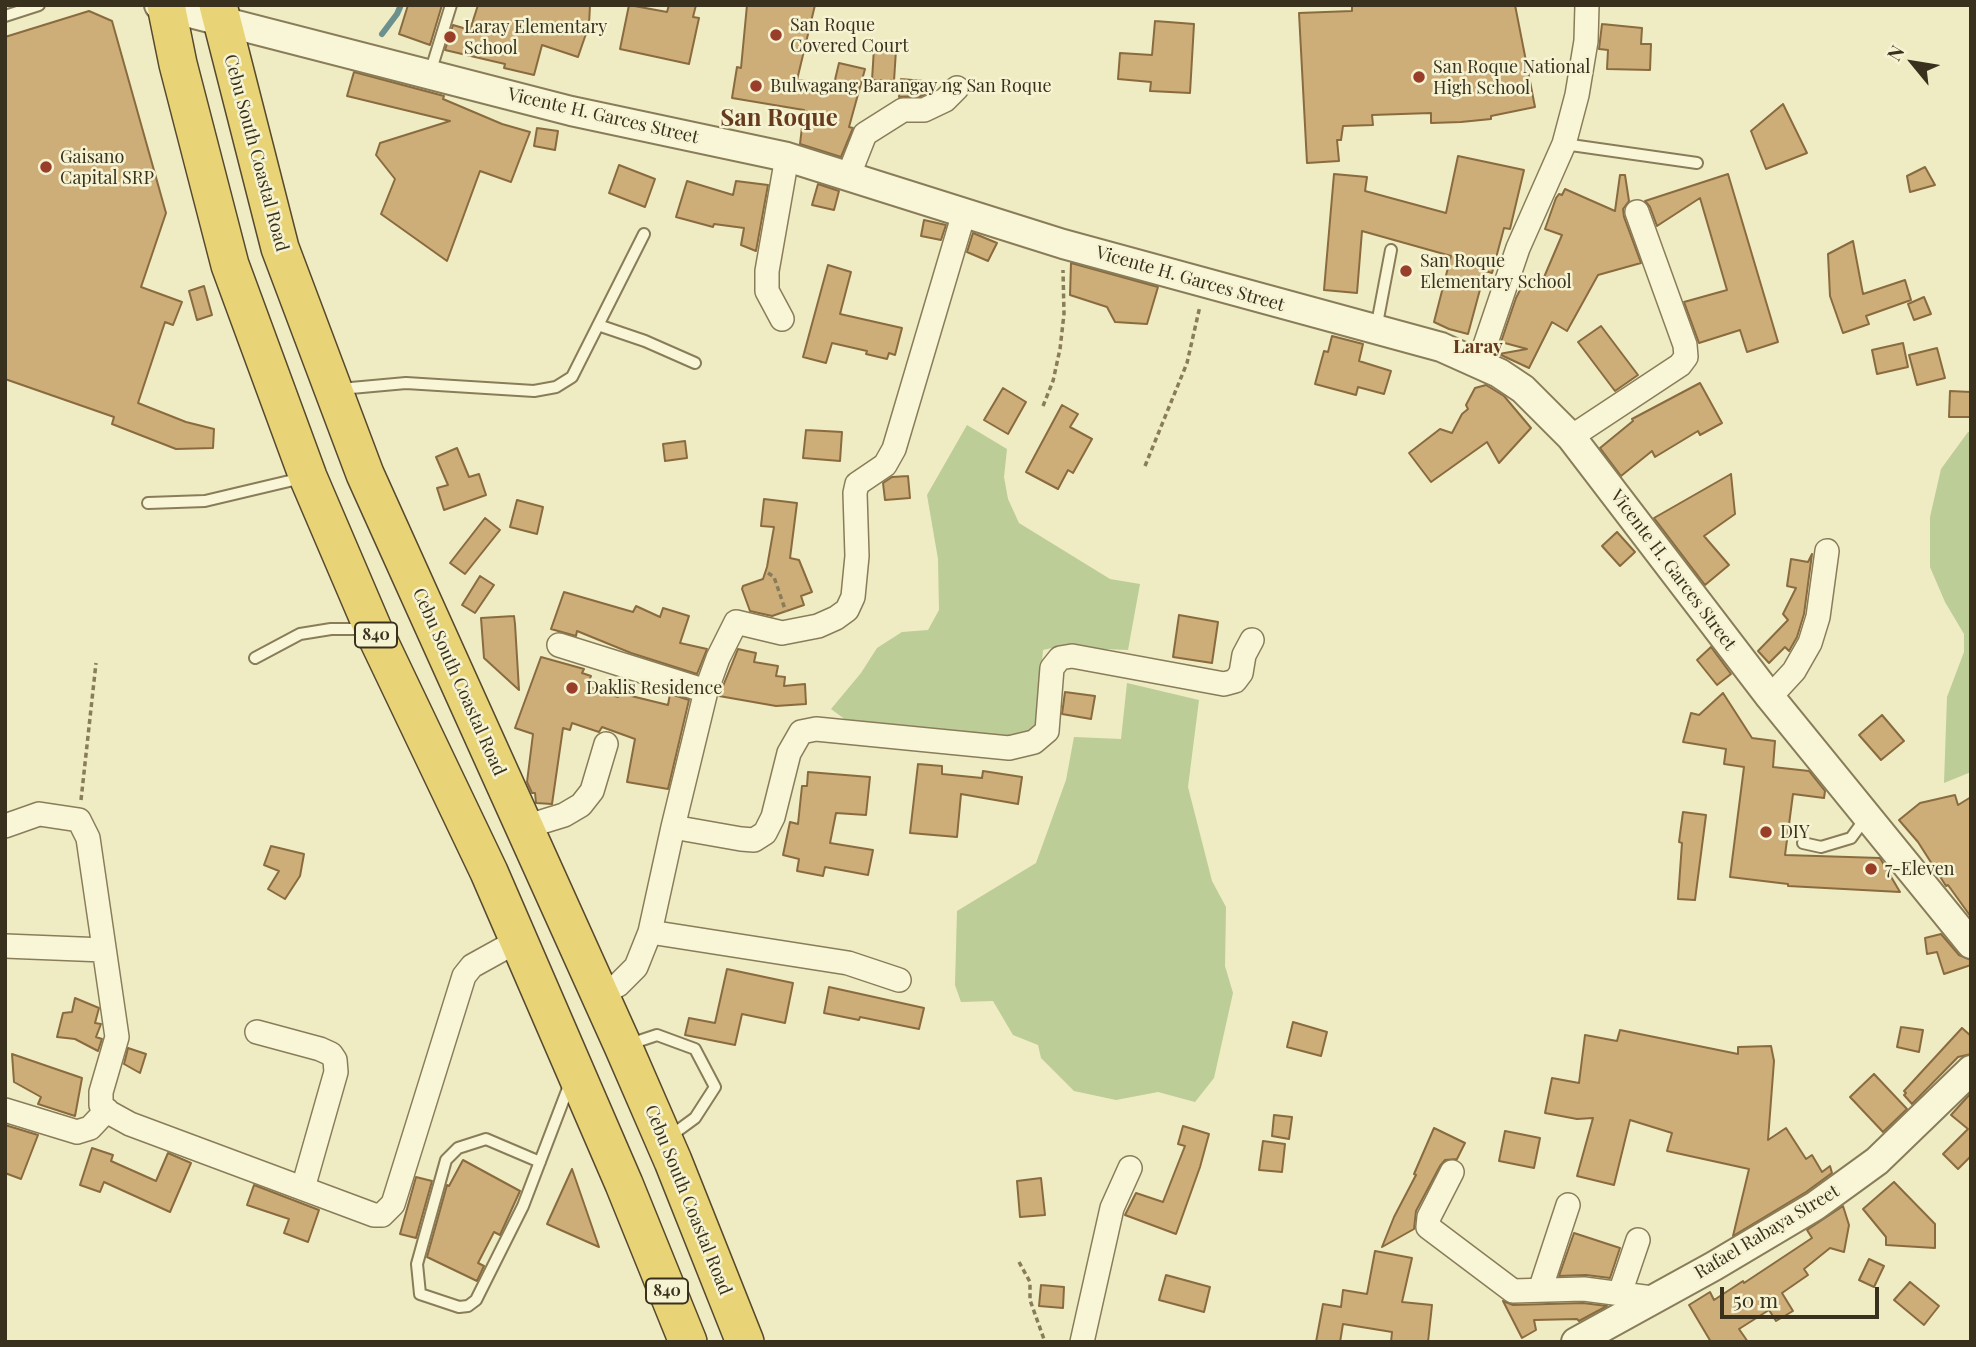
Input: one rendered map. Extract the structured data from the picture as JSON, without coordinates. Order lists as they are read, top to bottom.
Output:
{
  "streets": {
    "highway": ["Cebu South Coastal Road", "840"],
    "street": ["Vicente H. Garces Street", "Rafael Rabaya Street"]
  },
  "crossings": [
    ["Vicente H. Garces Street", "Cebu South Coastal Road"],
    ["Vicente H. Garces Street", "840"]
  ],
  "districts": ["San Roque", "Laray"],
  "places": [
    "San Roque Covered Court",
    "Laray Elementary School",
    "San Roque National High School",
    "Bulwagang Barangay ng San Roque",
    "Gaisano Capital SRP",
    "San Roque Elementary School",
    "Daklis Residence",
    "DIY",
    "7-Eleven"
  ],
  "scale_bar": "50 m",
  "north": "top left"
}
